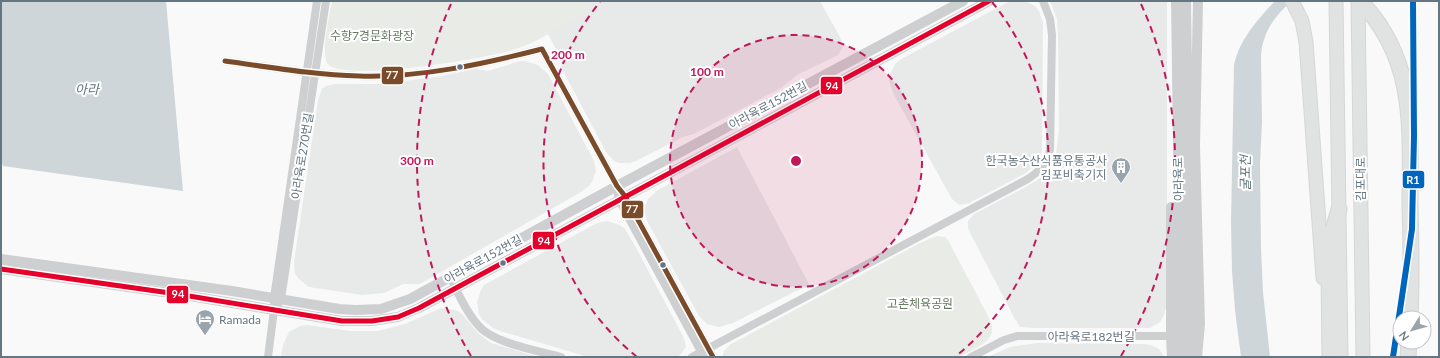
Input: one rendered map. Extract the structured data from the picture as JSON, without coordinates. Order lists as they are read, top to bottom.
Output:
{
  "streets": {
    "main road": ["김포대로"],
    "street": [
      "아라육로152번길",
      "아라육로270번길",
      "아라육로",
      "아라육로182번길"
    ]
  },
  "crossings": [
    ["아라육로152번길", "아라육로270번길"]
  ],
  "water": ["아라", "굴포천"],
  "parks": ["수향7경문화광장", "고촌체육공원"],
  "places": {
    "building": ["한국농수산식품유통공사 김포비축기지"],
    "hotel": ["Ramada"]
  },
  "lines": ["transit line R1", "transit line 94", "transit line 77"],
  "north": "bottom left",
  "rings": ["200 m", "100 m", "300 m"]
}
